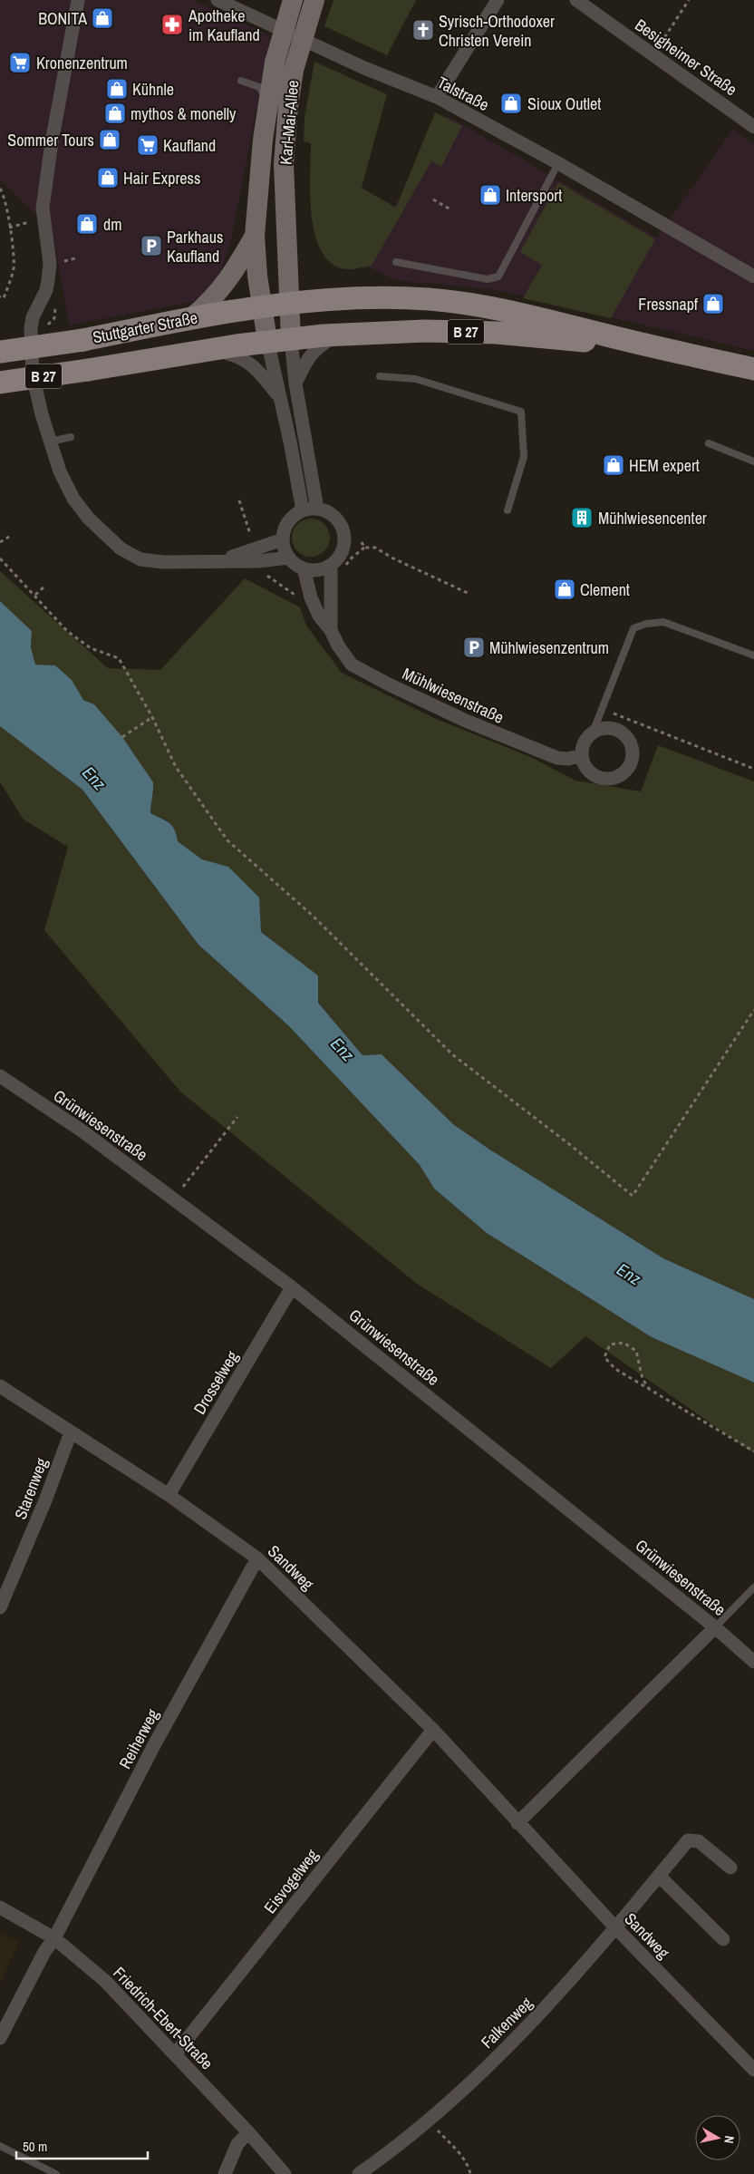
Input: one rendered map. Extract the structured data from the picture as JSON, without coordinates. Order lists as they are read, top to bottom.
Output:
{
  "streets": {
    "main road": ["Karl-Mai-Allee", "Stuttgarter Straße", "B 27"],
    "street": [
      "Besigheimer Straße",
      "Talstraße",
      "Mühlwiesenstraße",
      "Grünwiesenstraße",
      "Drosselweg",
      "Starenweg",
      "Sandweg",
      "Reiherweg",
      "Eisvogelweg",
      "Friedrich-Ebert-Straße",
      "Falkenweg"
    ]
  },
  "crossings": [
    ["Karl-Mai-Allee", "Stuttgarter Straße"],
    ["Karl-Mai-Allee", "B 27"],
    ["Stuttgarter Straße", "B 27"],
    ["Grünwiesenstraße", "Drosselweg"],
    ["Drosselweg", "Sandweg"],
    ["Starenweg", "Sandweg"],
    ["Sandweg", "Reiherweg"],
    ["Sandweg", "Eisvogelweg"],
    ["Sandweg", "Falkenweg"],
    ["Reiherweg", "Friedrich-Ebert-Straße"],
    ["Eisvogelweg", "Friedrich-Ebert-Straße"]
  ],
  "water": ["Enz"],
  "places": {
    "shop": [
      "BONITA",
      "Kühnle",
      "Sioux Outlet",
      "mythos & monelly",
      "Sommer Tours",
      "Hair Express",
      "Intersport",
      "dm",
      "Fressnapf",
      "HEM expert",
      "Clement"
    ],
    "pharmacy": ["Apotheke im Kaufland"],
    "church": ["Syrisch-Orthodoxer Christen Verein"],
    "supermarket": ["Kronenzentrum", "Kaufland"],
    "parking": ["Parkhaus Kaufland", "Mühlwiesenzentrum"],
    "building": ["Mühlwiesencenter"]
  },
  "scale_bar": "50 m",
  "north": "right"
}
